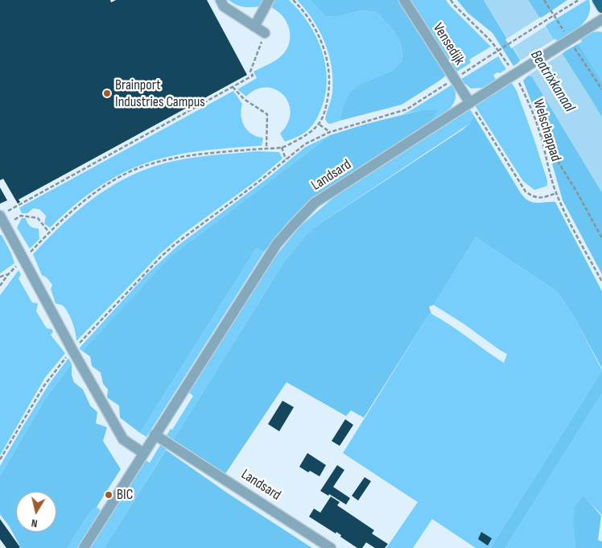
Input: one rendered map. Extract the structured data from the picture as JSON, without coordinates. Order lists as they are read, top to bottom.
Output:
{
  "streets": {
    "street": ["Vensedijk", "Landsard"],
    "path": ["Welschappad"]
  },
  "crossings": [
    ["Vensedijk", "Landsard"]
  ],
  "water": ["Beatrixkanaal"],
  "places": ["Brainport Industries Campus", "BIC"],
  "north": "bottom"
}
